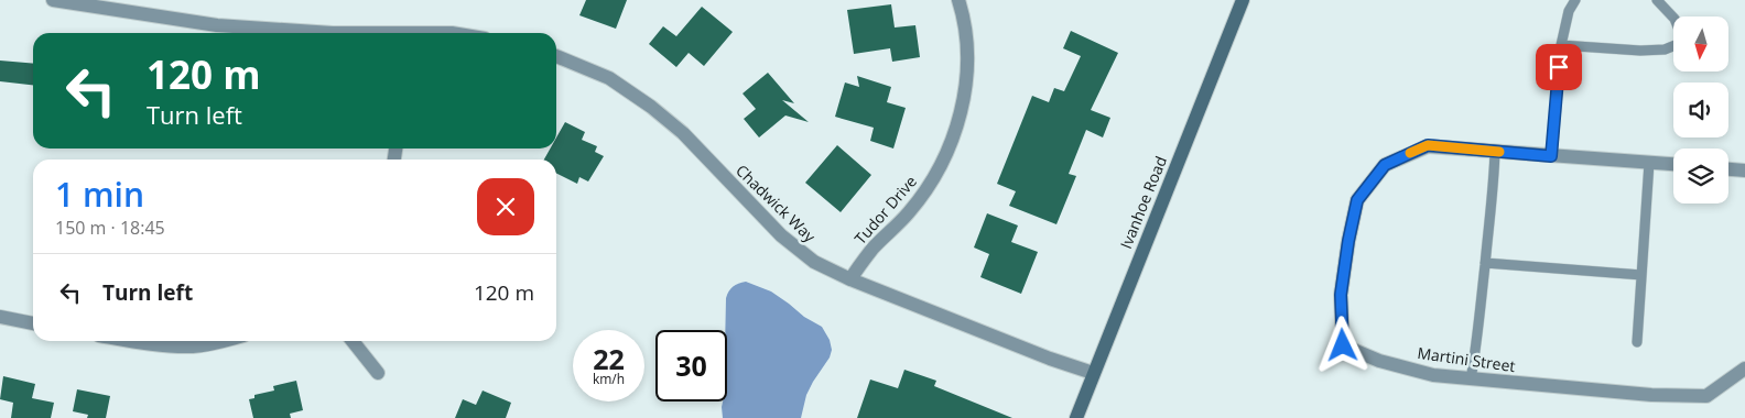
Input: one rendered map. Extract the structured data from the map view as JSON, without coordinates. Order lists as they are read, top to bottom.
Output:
{
  "streets": {
    "main road": ["Ivanhoe Road"],
    "street": ["Chadwick Way", "Tudor Drive", "Martini Street"]
  },
  "crossings": [
    ["Ivanhoe Road", "Chadwick Way"],
    ["Chadwick Way", "Tudor Drive"]
  ],
  "north": "bottom",
  "page": {
    "turn": ["120 m", "Turn left"],
    "heading": ["1 min", "150 m · 18:45"],
    "list": [
      {
        "name": "Turn left",
        "value": "120 m"
      }
    ],
    "speed": "22 km/h",
    "limit": "30"
  }
}
